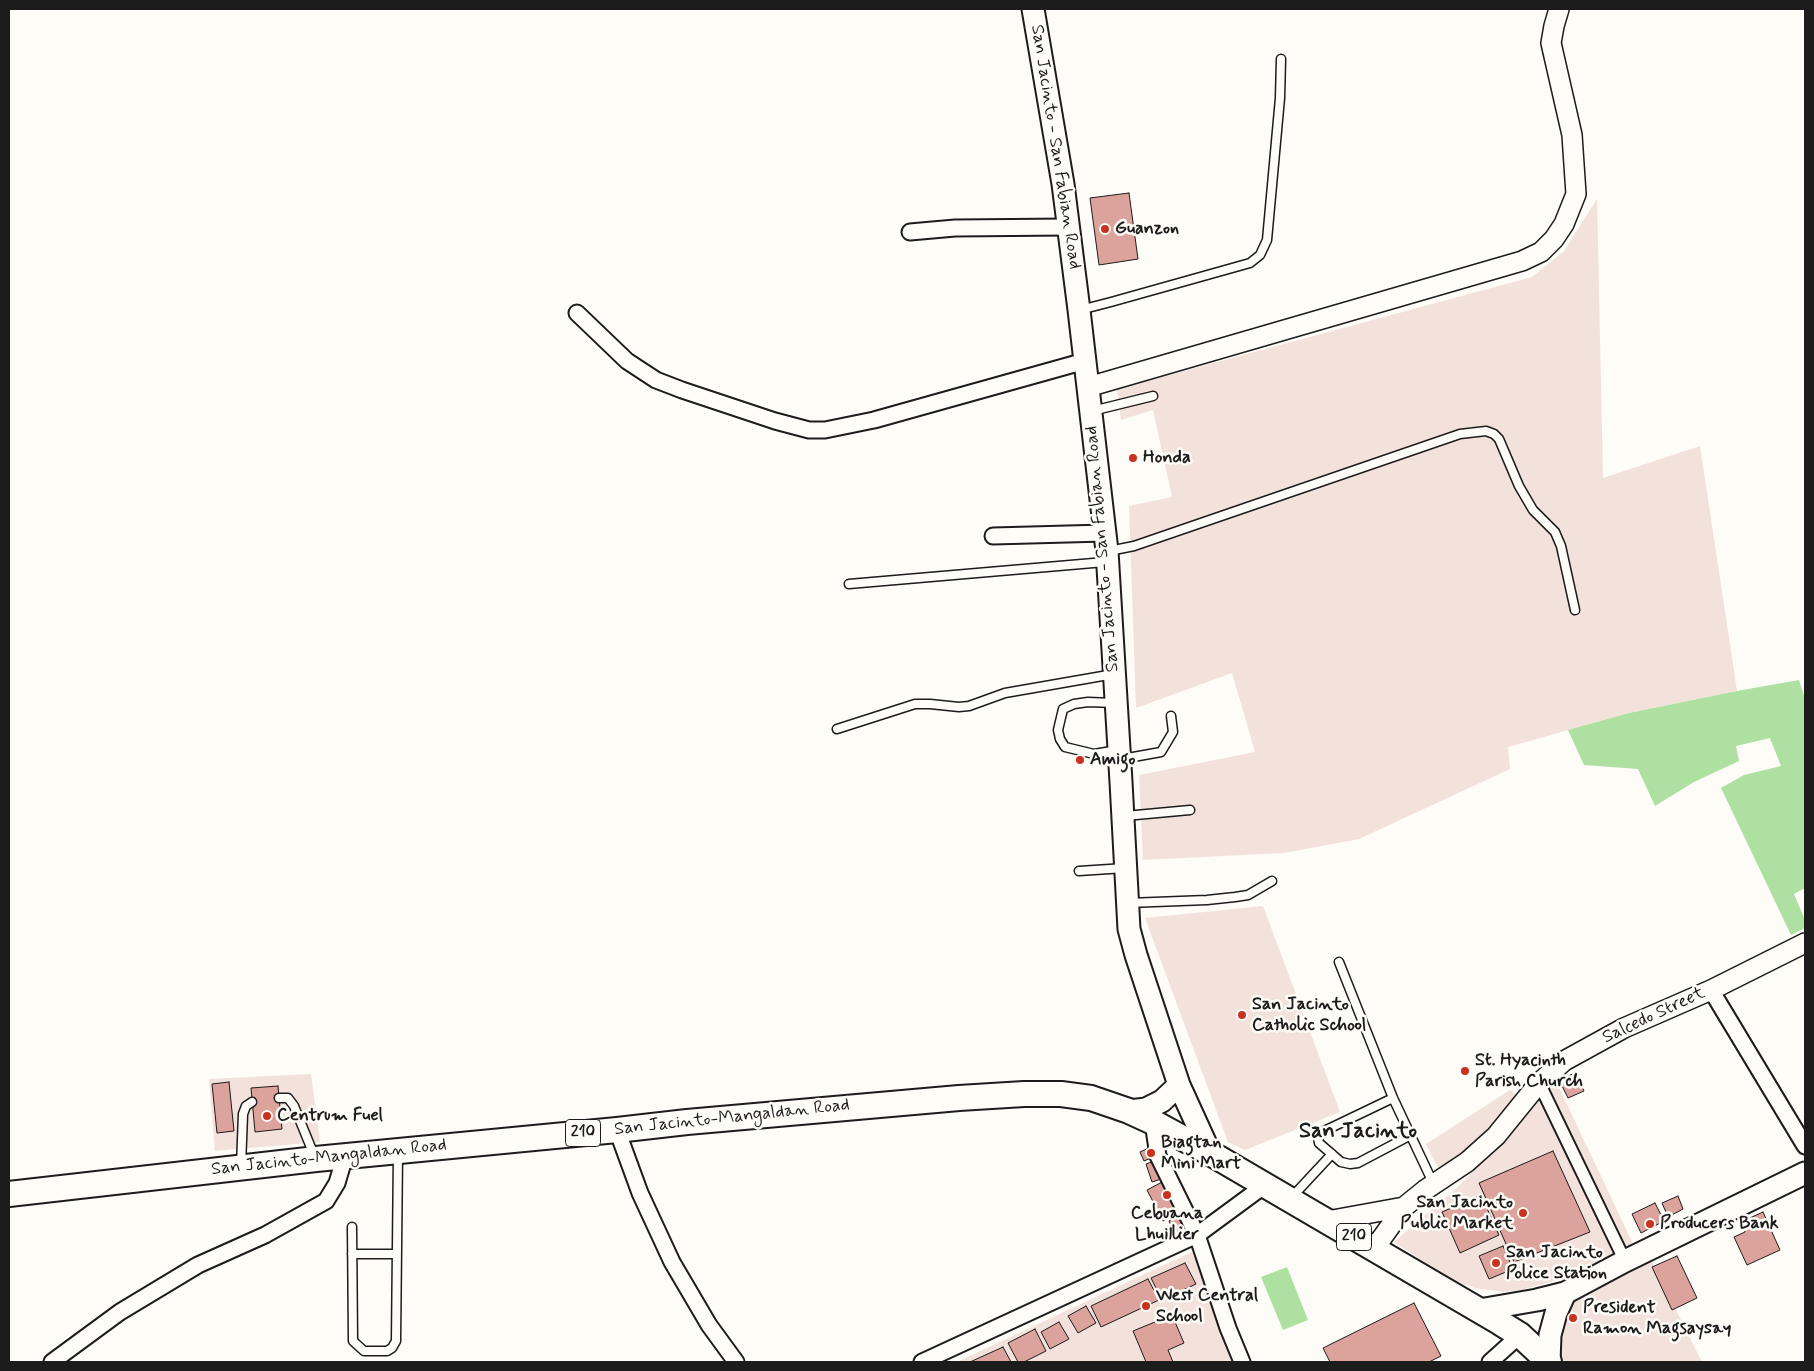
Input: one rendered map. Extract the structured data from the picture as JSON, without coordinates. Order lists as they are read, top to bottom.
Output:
{
  "streets": {
    "main road": ["San Jacinto - San Fabian Road", "San Jacinto-Mangaldan Road", "210"],
    "street": ["Salcedo Street"]
  },
  "crossings": [
    ["San Jacinto - San Fabian Road", "210"],
    ["Salcedo Street", "210"],
    ["San Jacinto-Mangaldan Road", "210"]
  ],
  "districts": ["San Jacinto"],
  "places": [
    "Guanzon",
    "Honda",
    "Amigo",
    "San Jacinto Catholic School",
    "St. Hyacinth Parish Church",
    "Centrum Fuel",
    "Biagtan Mini Mart",
    "Cebuana Lhuillier",
    "San Jacinto Public Market",
    "Producers Bank",
    "San Jacinto Police Station",
    "West Central School",
    "President Ramon Magsaysay"
  ]
}
